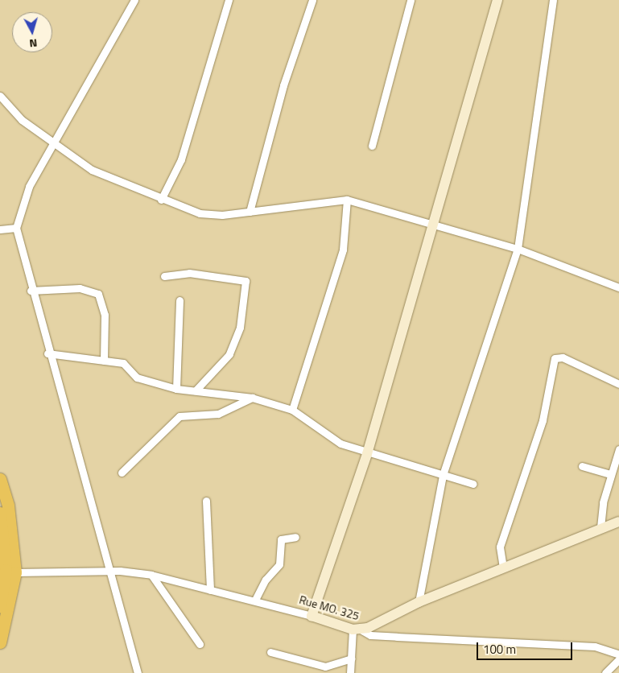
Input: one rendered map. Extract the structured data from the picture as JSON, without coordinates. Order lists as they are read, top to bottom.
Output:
{
  "streets": {
    "street": ["Rue MO. 325"]
  },
  "scale_bar": "100 m",
  "north": "bottom"
}
